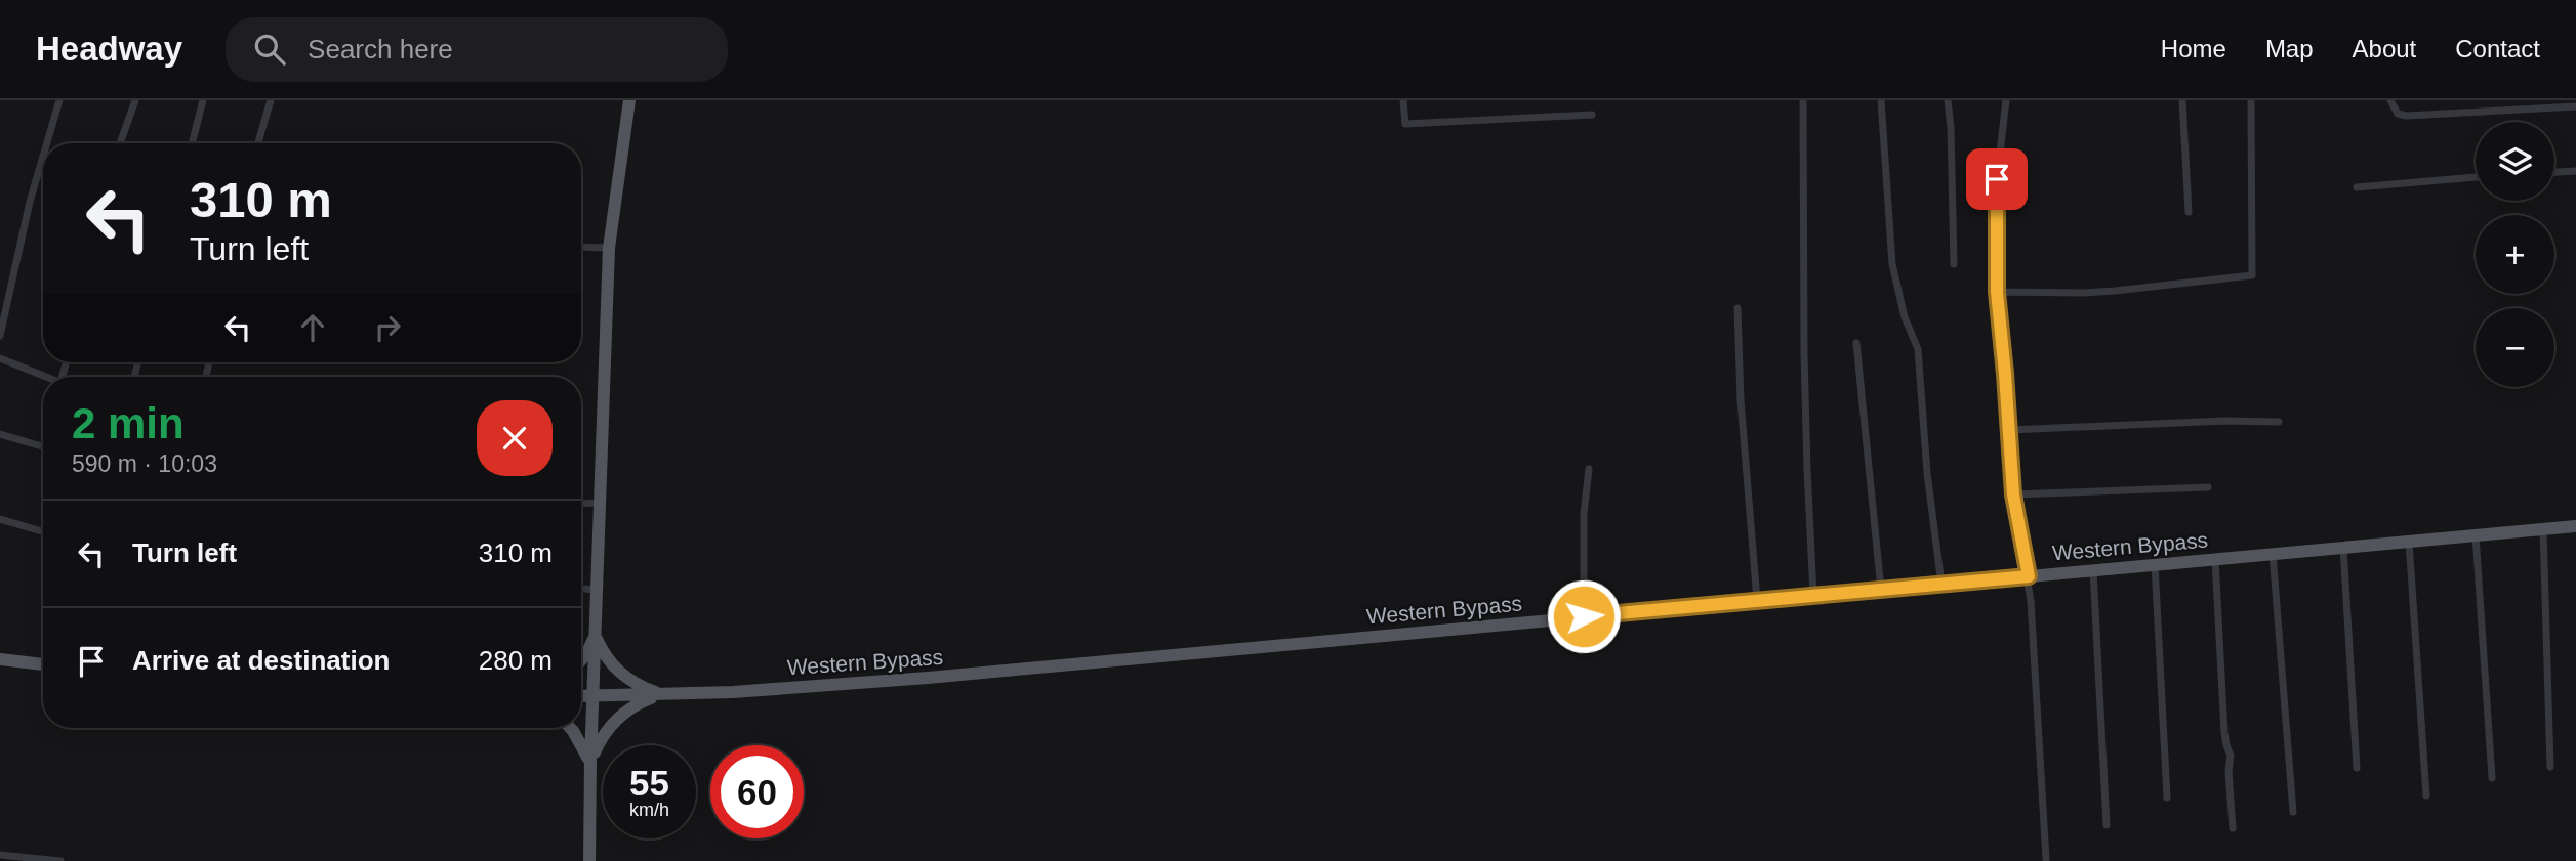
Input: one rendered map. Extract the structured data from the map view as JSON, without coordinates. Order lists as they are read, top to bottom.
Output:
{
  "streets": {
    "main road": ["Western Bypass"]
  },
  "page": {
    "header": "Headway",
    "search": "Search here",
    "nav": [
      "Home",
      "Map",
      "About",
      "Contact"
    ],
    "map_buttons": ["+", "−"],
    "turn": ["310 m", "Turn left"],
    "heading": ["2 min", "590 m · 10:03"],
    "list": [
      {
        "name": "Turn left",
        "value": "310 m"
      },
      {
        "name": "Arrive at destination",
        "value": "280 m"
      }
    ],
    "speed": "55 km/h",
    "limit": "60"
  }
}
